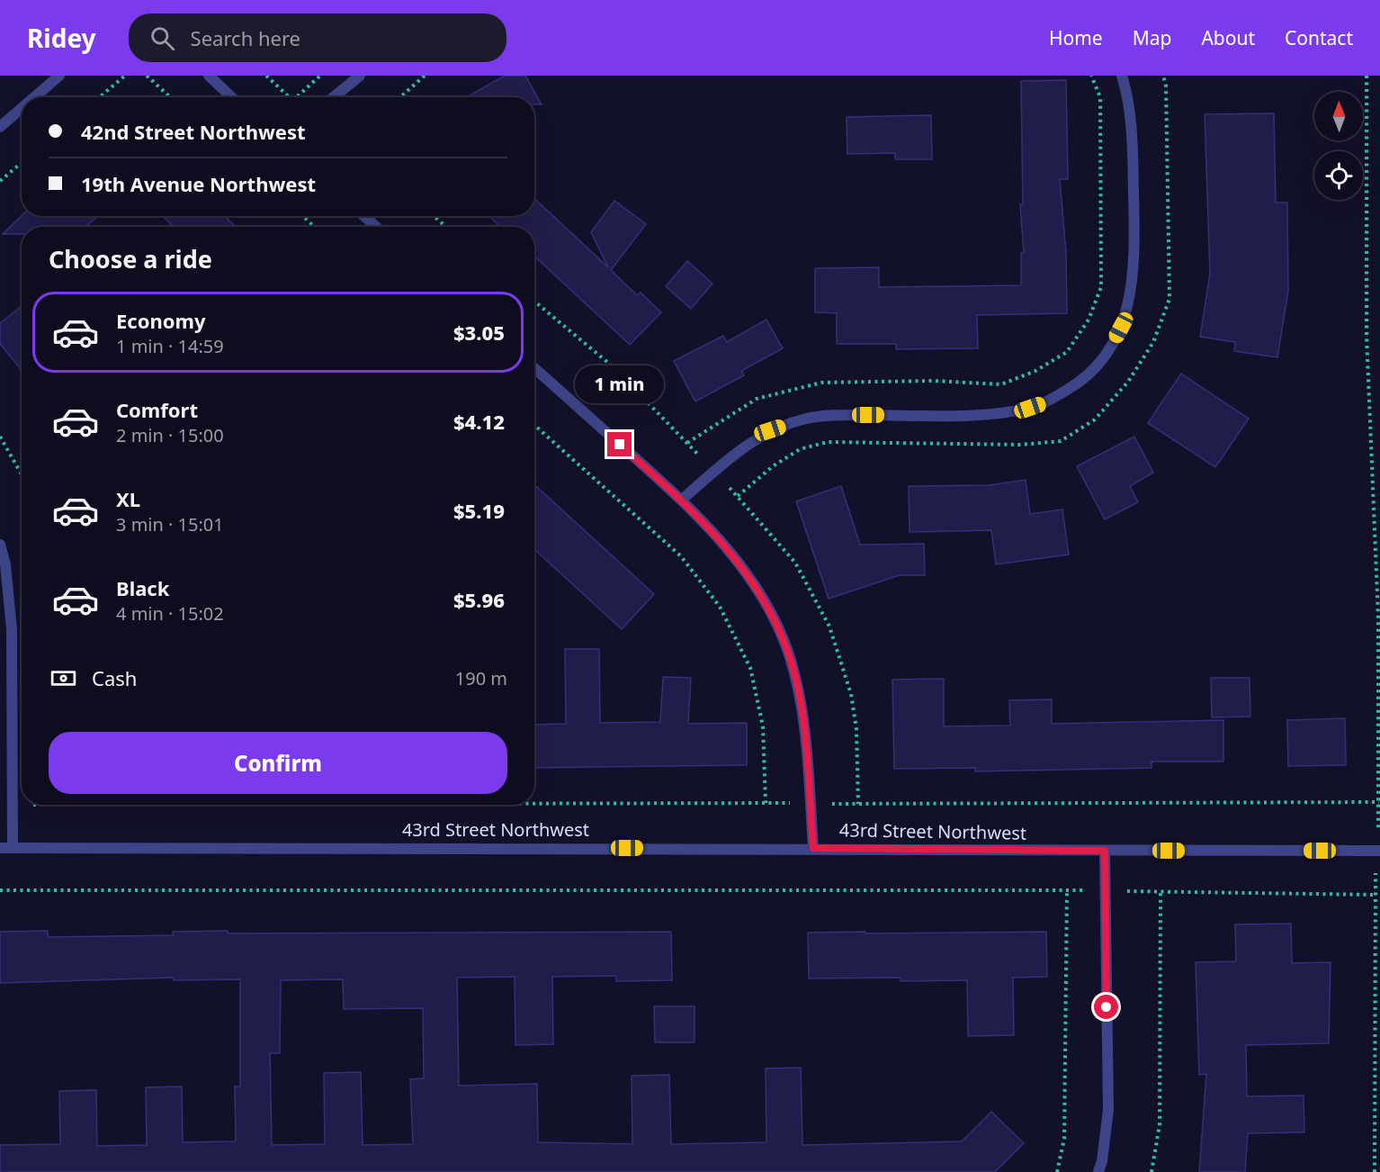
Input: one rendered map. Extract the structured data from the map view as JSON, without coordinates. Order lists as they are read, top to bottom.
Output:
{
  "streets": {
    "street": ["43rd Street Northwest"]
  },
  "north": "top",
  "page": {
    "header": "Ridey",
    "search": "Search here",
    "nav": [
      "Home",
      "Map",
      "About",
      "Contact"
    ],
    "banner": ["42nd Street Northwest", "19th Avenue Northwest"],
    "heading": "Choose a ride",
    "list": [
      {
        "name": "Economy",
        "note": "1 min · 14:59",
        "value": "$3.05"
      },
      {
        "name": "Comfort",
        "note": "2 min · 15:00",
        "value": "$4.12"
      },
      {
        "name": "XL",
        "note": "3 min · 15:01",
        "value": "$5.19"
      },
      {
        "name": "Black",
        "note": "4 min · 15:02",
        "value": "$5.96"
      }
    ],
    "bubble": "1 min",
    "pay": ["Cash", "190 m"],
    "buttons": "Confirm"
  }
}
